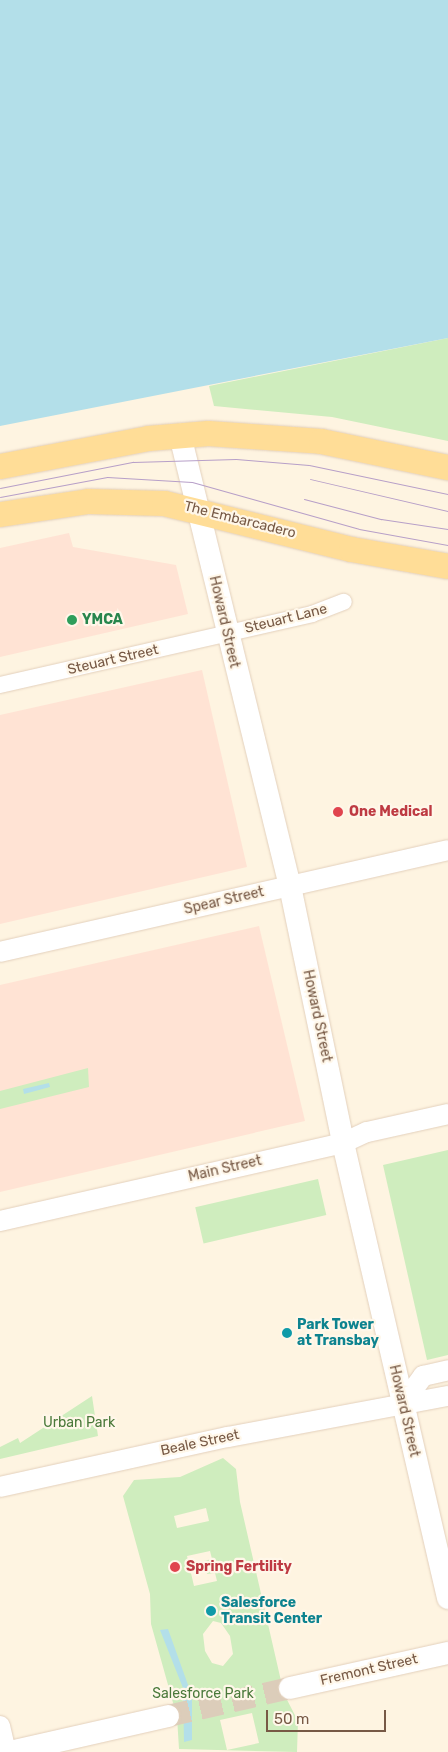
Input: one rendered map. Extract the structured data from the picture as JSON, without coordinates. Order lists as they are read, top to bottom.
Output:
{
  "streets": {
    "main road": ["The Embarcadero", "Howard Street", "Fremont Street"],
    "street": [
      "Steuart Lane",
      "Steuart Street",
      "Spear Street",
      "Main Street",
      "Beale Street"
    ]
  },
  "crossings": [
    ["The Embarcadero", "Howard Street"],
    ["Steuart Lane", "Howard Street"],
    ["Steuart Lane", "Steuart Street"],
    ["Howard Street", "Steuart Street"],
    ["Howard Street", "Spear Street"],
    ["Howard Street", "Main Street"],
    ["Howard Street", "Beale Street"]
  ],
  "parks": ["Urban Park", "Salesforce Park"],
  "places": [
    "YMCA",
    "One Medical",
    "Park Tower at Transbay",
    "Spring Fertility",
    "Salesforce Transit Center"
  ],
  "scale_bar": "50 m"
}
